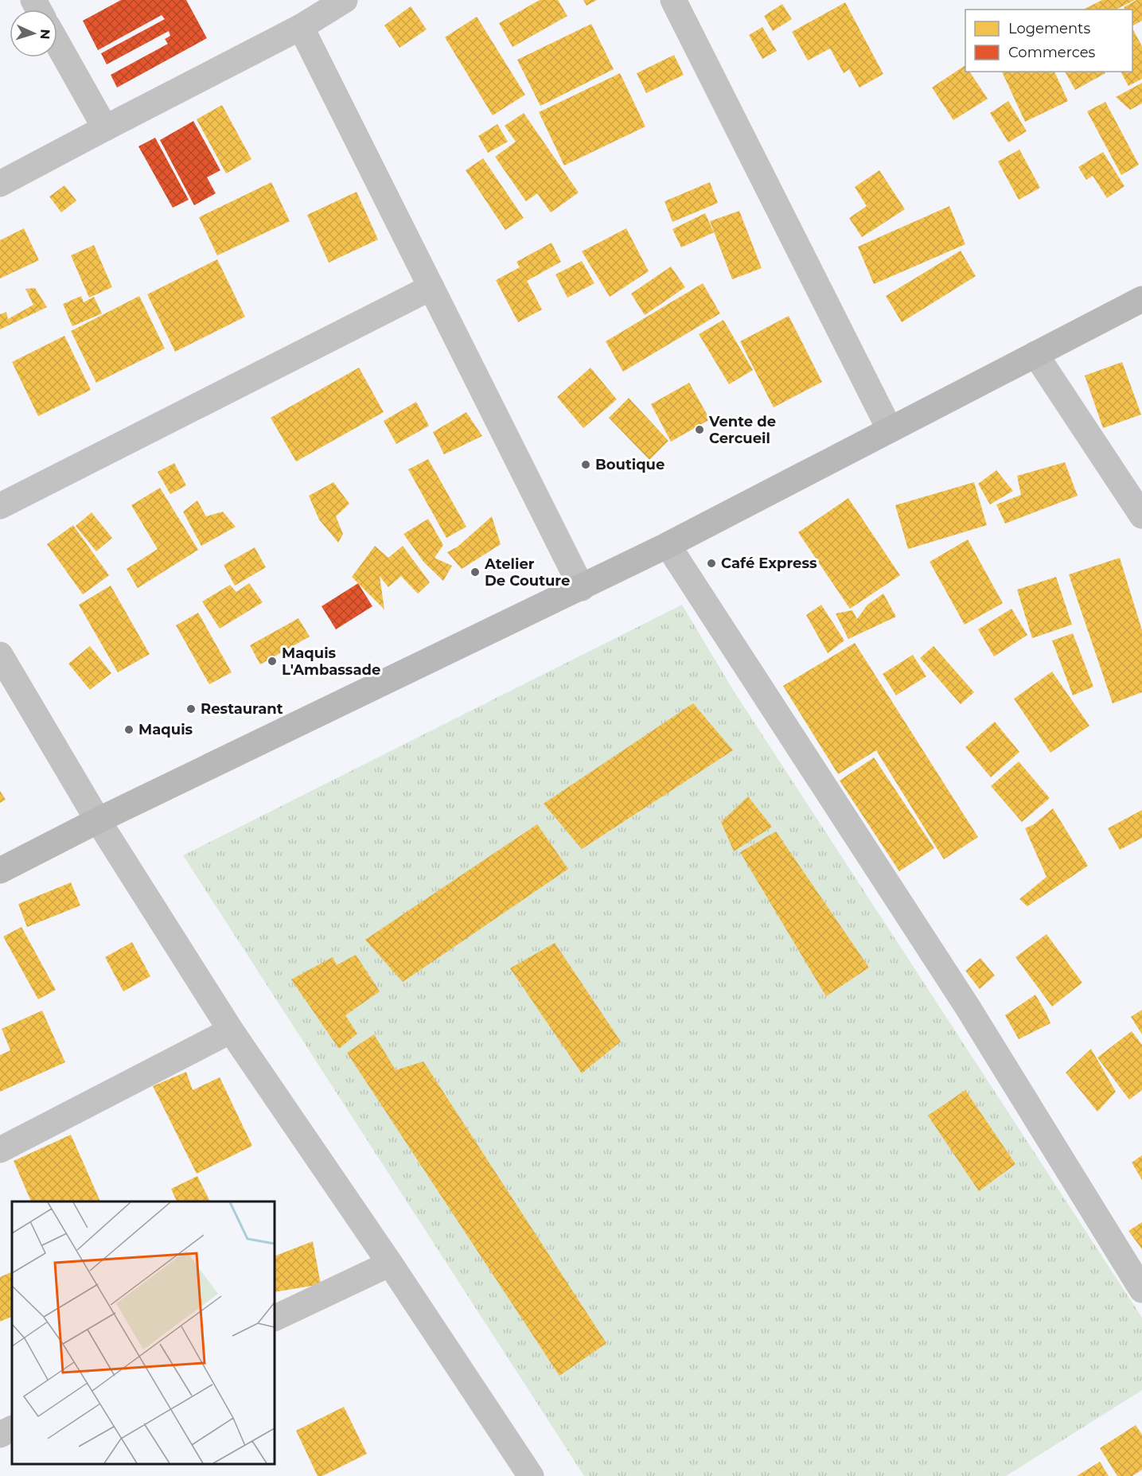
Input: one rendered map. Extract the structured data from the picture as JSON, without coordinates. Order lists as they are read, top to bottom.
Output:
{
  "places": [
    "Vente de Cercueil",
    "Boutique",
    "Café Express",
    "Atelier De Couture",
    "Maquis L'Ambassade",
    "Restaurant",
    "Maquis"
  ],
  "legend": ["Logements", "Commerces"],
  "north": "right"
}
